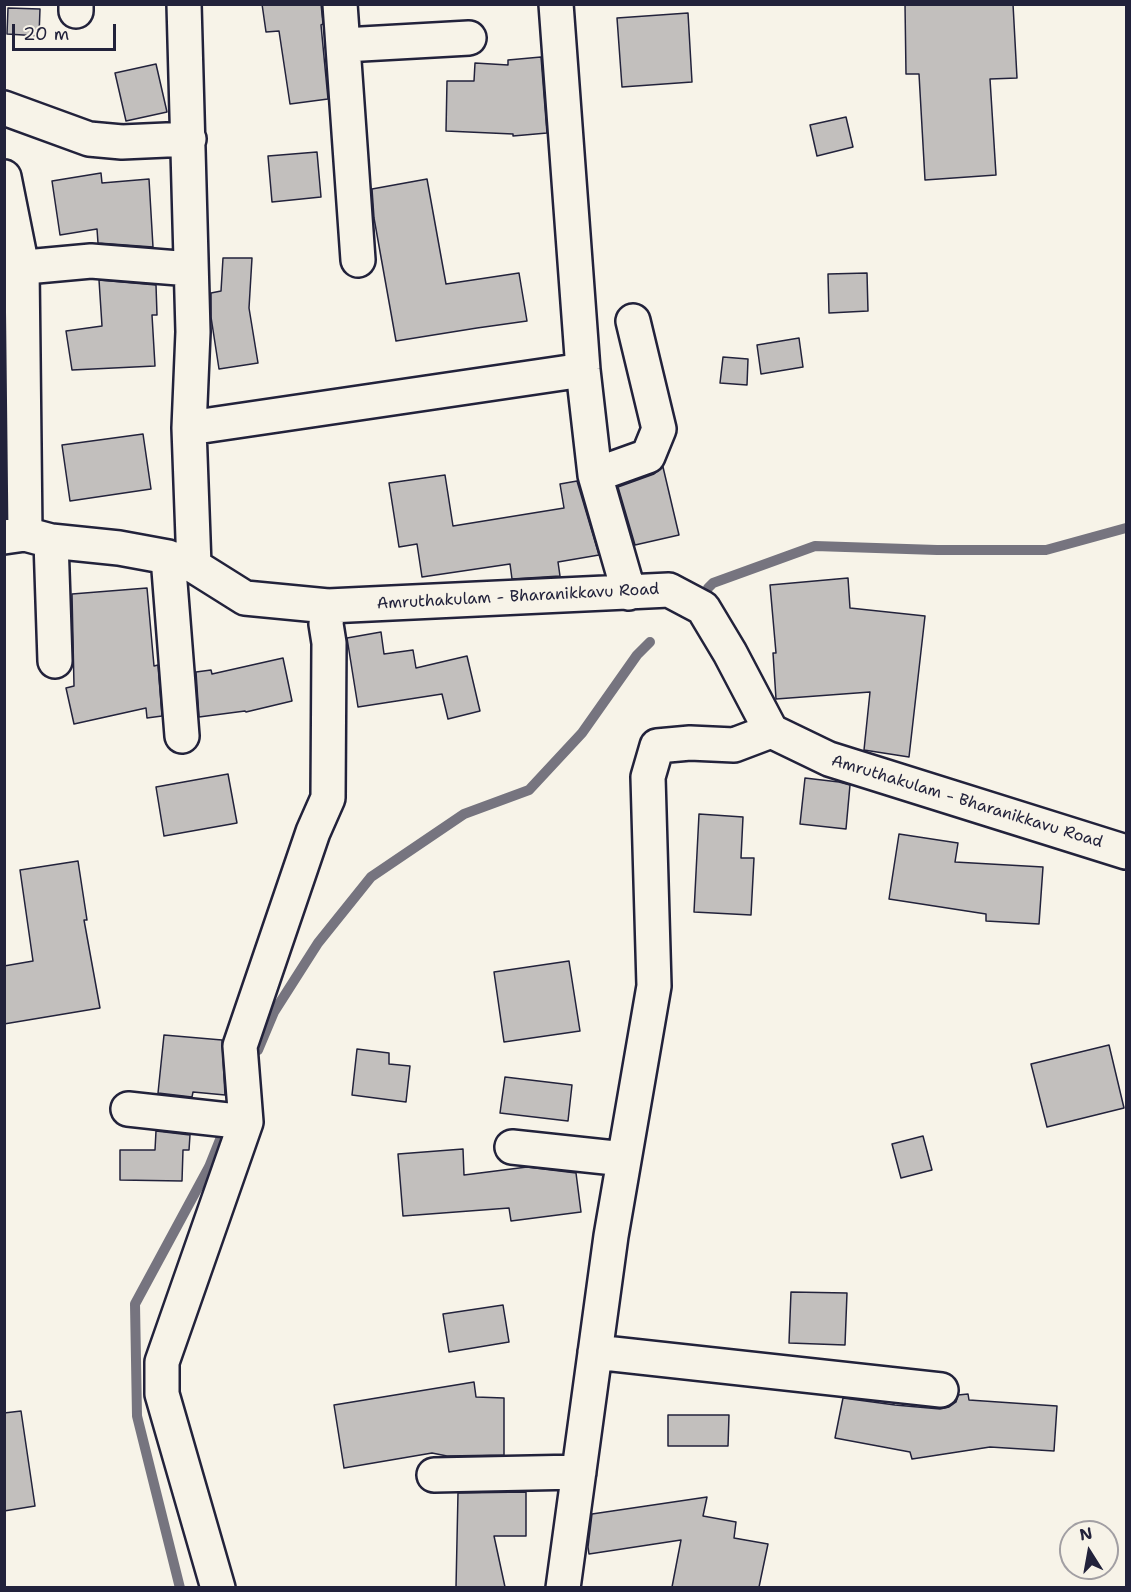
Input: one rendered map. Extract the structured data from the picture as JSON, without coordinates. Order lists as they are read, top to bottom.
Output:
{
  "streets": {
    "street": ["Amruthakulam - Bharanikkavu Road"]
  },
  "scale_bar": "20 m",
  "north": "top"
}
